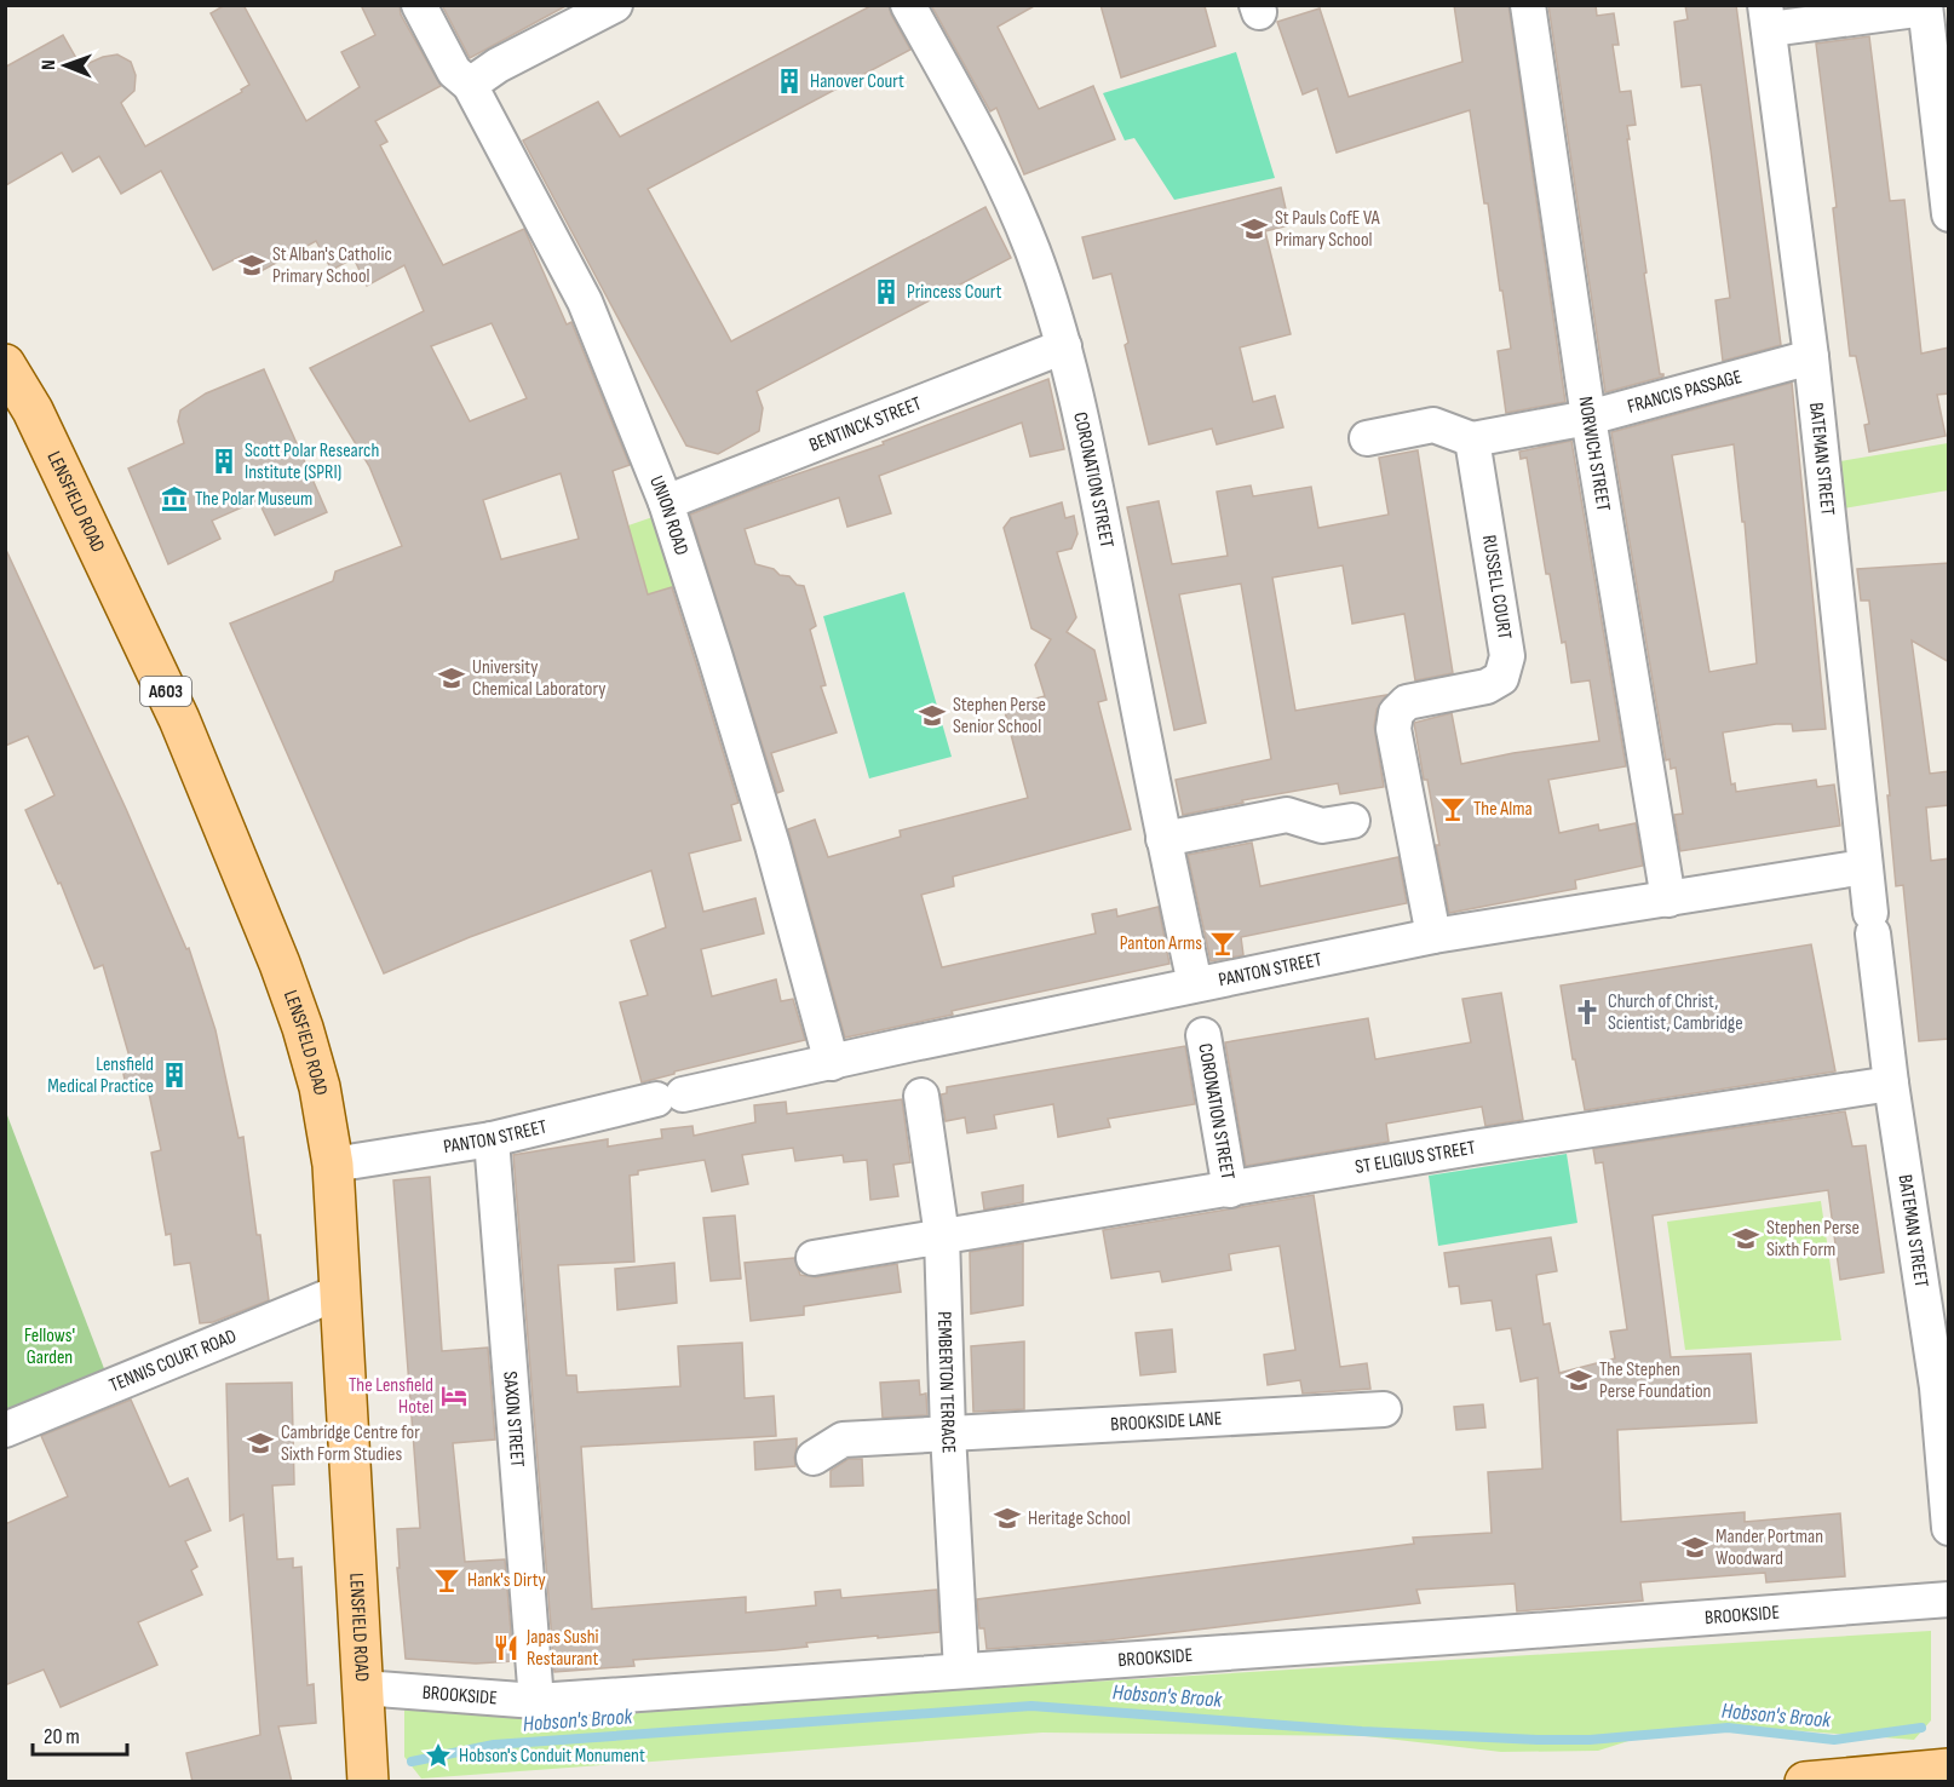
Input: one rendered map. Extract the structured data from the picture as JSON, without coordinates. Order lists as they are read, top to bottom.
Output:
{
  "streets": {
    "main road": ["LENSFIELD ROAD", "A603"],
    "street": [
      "FRANCIS PASSAGE",
      "BENTINCK STREET",
      "NORWICH STREET",
      "BATEMAN STREET",
      "CORONATION STREET",
      "UNION ROAD",
      "RUSSELL COURT",
      "PANTON STREET",
      "ST ELIGIUS STREET",
      "TENNIS COURT ROAD",
      "PEMBERTON TERRACE",
      "SAXON STREET",
      "BROOKSIDE LANE",
      "BROOKSIDE"
    ]
  },
  "crossings": [
    ["FRANCIS PASSAGE", "NORWICH STREET"],
    ["FRANCIS PASSAGE", "BATEMAN STREET"],
    ["FRANCIS PASSAGE", "RUSSELL COURT"],
    ["BENTINCK STREET", "CORONATION STREET"],
    ["BENTINCK STREET", "UNION ROAD"],
    ["NORWICH STREET", "PANTON STREET"],
    ["BATEMAN STREET", "PANTON STREET"],
    ["BATEMAN STREET", "ST ELIGIUS STREET"],
    ["CORONATION STREET", "PANTON STREET"],
    ["CORONATION STREET", "ST ELIGIUS STREET"],
    ["LENSFIELD ROAD", "PANTON STREET"],
    ["LENSFIELD ROAD", "TENNIS COURT ROAD"],
    ["LENSFIELD ROAD", "BROOKSIDE"],
    ["UNION ROAD", "PANTON STREET"],
    ["RUSSELL COURT", "PANTON STREET"],
    ["PANTON STREET", "SAXON STREET"],
    ["ST ELIGIUS STREET", "PEMBERTON TERRACE"],
    ["PEMBERTON TERRACE", "BROOKSIDE LANE"],
    ["PEMBERTON TERRACE", "BROOKSIDE"],
    ["SAXON STREET", "BROOKSIDE"]
  ],
  "water": ["Hobson's Brook"],
  "parks": ["Fellows' Garden"],
  "places": {
    "building": [
      "Hanover Court",
      "Princess Court",
      "Scott Polar Research Institute (SPRI)",
      "Lensfield Medical Practice"
    ],
    "school or university": [
      "St Pauls CofE VA Primary School",
      "St Alban's Catholic Primary School",
      "University Chemical Laboratory",
      "Stephen Perse Senior School",
      "Stephen Perse Sixth Form",
      "The Stephen Perse Foundation",
      "Cambridge Centre for Sixth Form Studies",
      "Heritage School",
      "Mander Portman Woodward"
    ],
    "museum": ["The Polar Museum"],
    "bar": ["The Alma", "Panton Arms", "Hank's Dirty"],
    "church": ["Church of Christ, Scientist, Cambridge"],
    "hotel": ["The Lensfield Hotel"],
    "restaurant": ["Japas Sushi Restaurant"],
    "place": ["Hobson's Conduit Monument"]
  },
  "scale_bar": "20 m",
  "north": "left"
}
